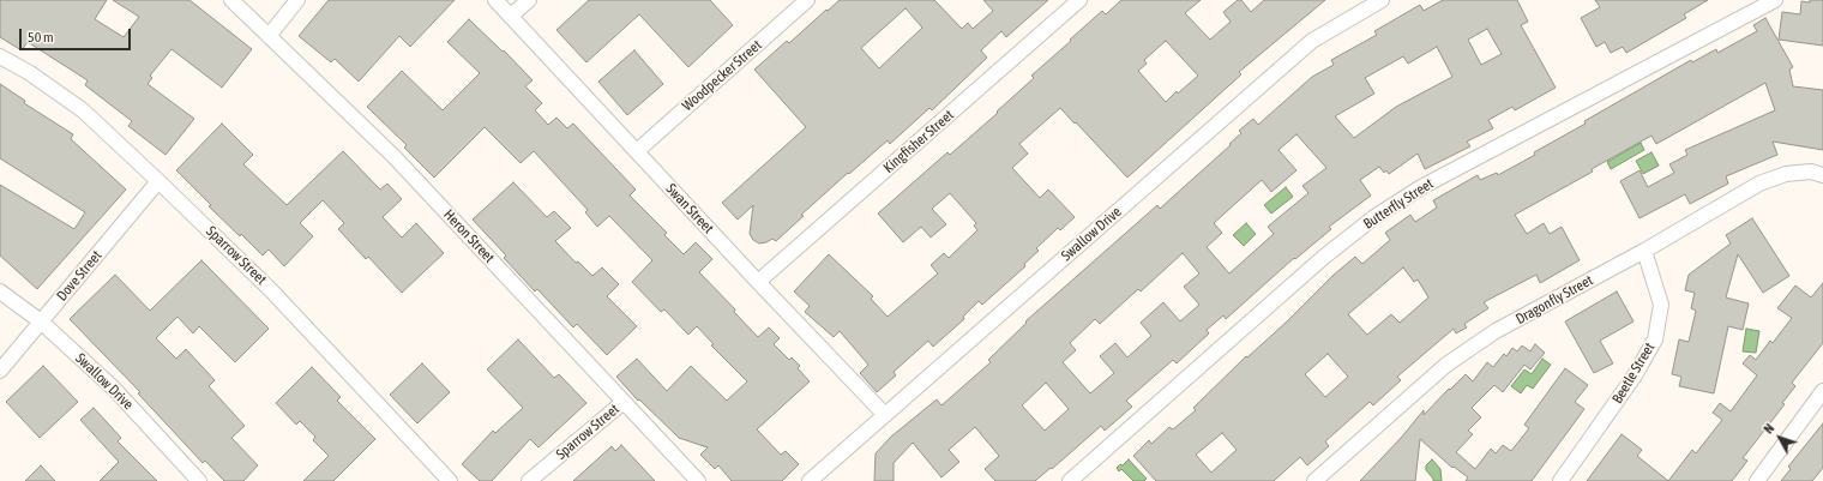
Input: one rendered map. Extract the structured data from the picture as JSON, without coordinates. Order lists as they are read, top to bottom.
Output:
{
  "streets": {
    "street": [
      "Woodpecker Street",
      "Kingfisher Street",
      "Butterfly Street",
      "Swan Street",
      "Swallow Drive",
      "Heron Street",
      "Sparrow Street",
      "Dove Street",
      "Dragonfly Street",
      "Beetle Street"
    ]
  },
  "crossings": [
    ["Woodpecker Street", "Swan Street"],
    ["Kingfisher Street", "Swan Street"],
    ["Swan Street", "Swallow Drive"],
    ["Swallow Drive", "Dove Street"],
    ["Heron Street", "Sparrow Street"],
    ["Sparrow Street", "Dove Street"],
    ["Dragonfly Street", "Beetle Street"]
  ],
  "scale_bar": "50 m",
  "north": "top left"
}
